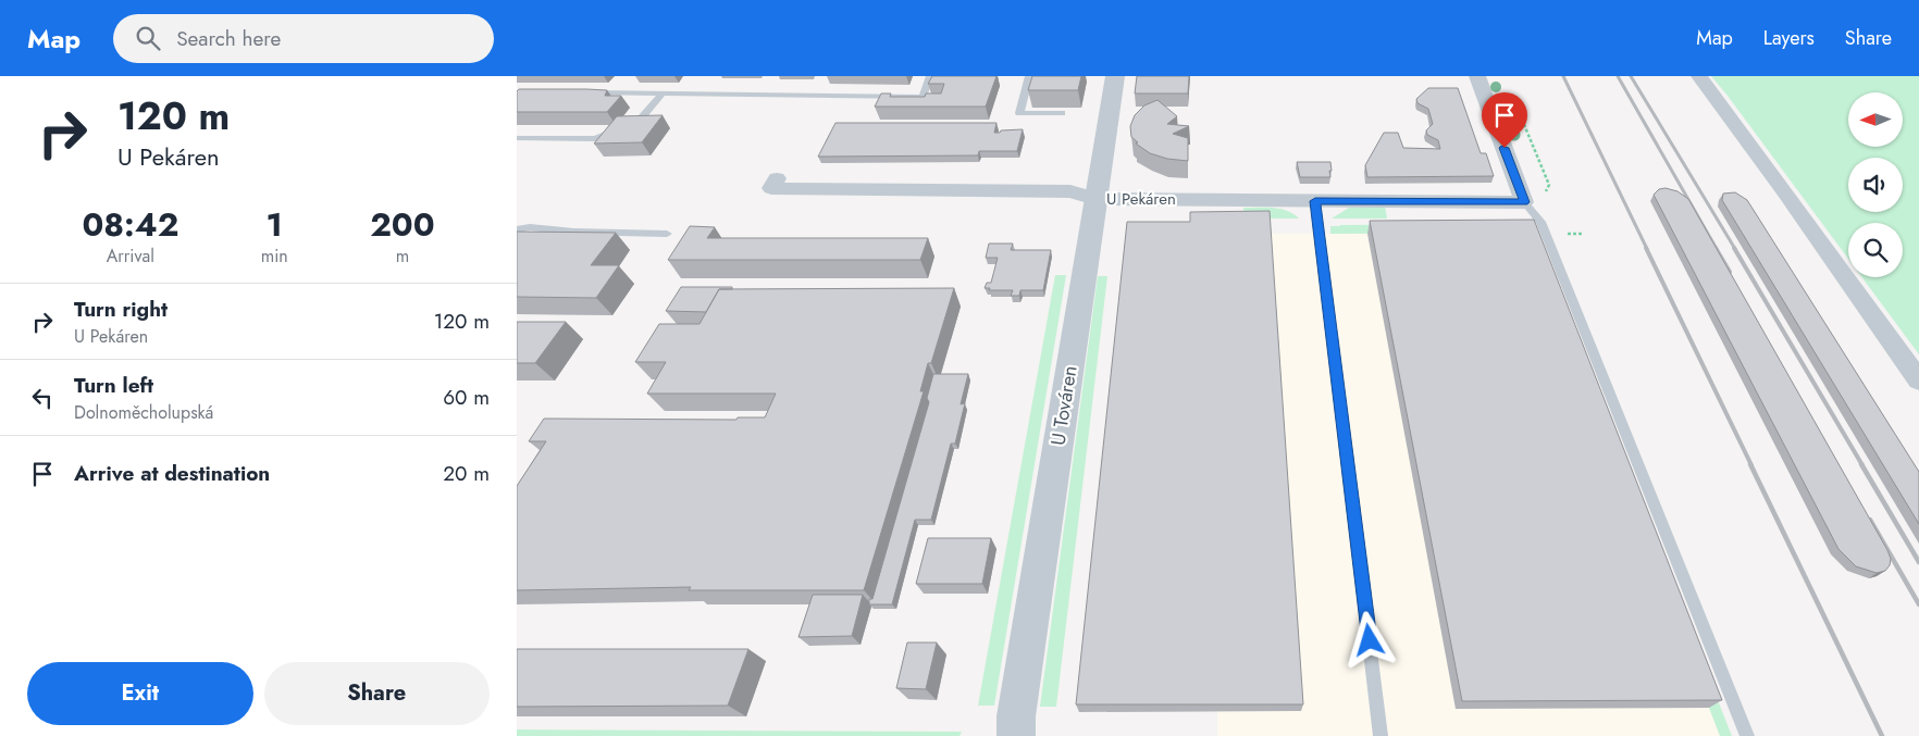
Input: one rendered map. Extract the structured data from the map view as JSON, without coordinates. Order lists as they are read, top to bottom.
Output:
{
  "streets": {
    "street": ["U Pekáren", "U Továren"]
  },
  "crossings": [
    ["U Pekáren", "U Továren"]
  ],
  "north": "left",
  "page": {
    "header": "Map",
    "search": "Search here",
    "nav": ["Map", "Layers", "Share"],
    "turn": ["120 m", "U Pekáren"],
    "eta": [
      "08:42",
      "Arrival",
      "1",
      "min",
      "200",
      "m"
    ],
    "list": [
      {
        "name": "Turn right",
        "note": "U Pekáren",
        "value": "120 m"
      },
      {
        "name": "Turn left",
        "note": "Dolnoměcholupská",
        "value": "60 m"
      },
      {
        "name": "Arrive at destination",
        "value": "20 m"
      }
    ],
    "buttons": ["Exit", "Share"]
  }
}
